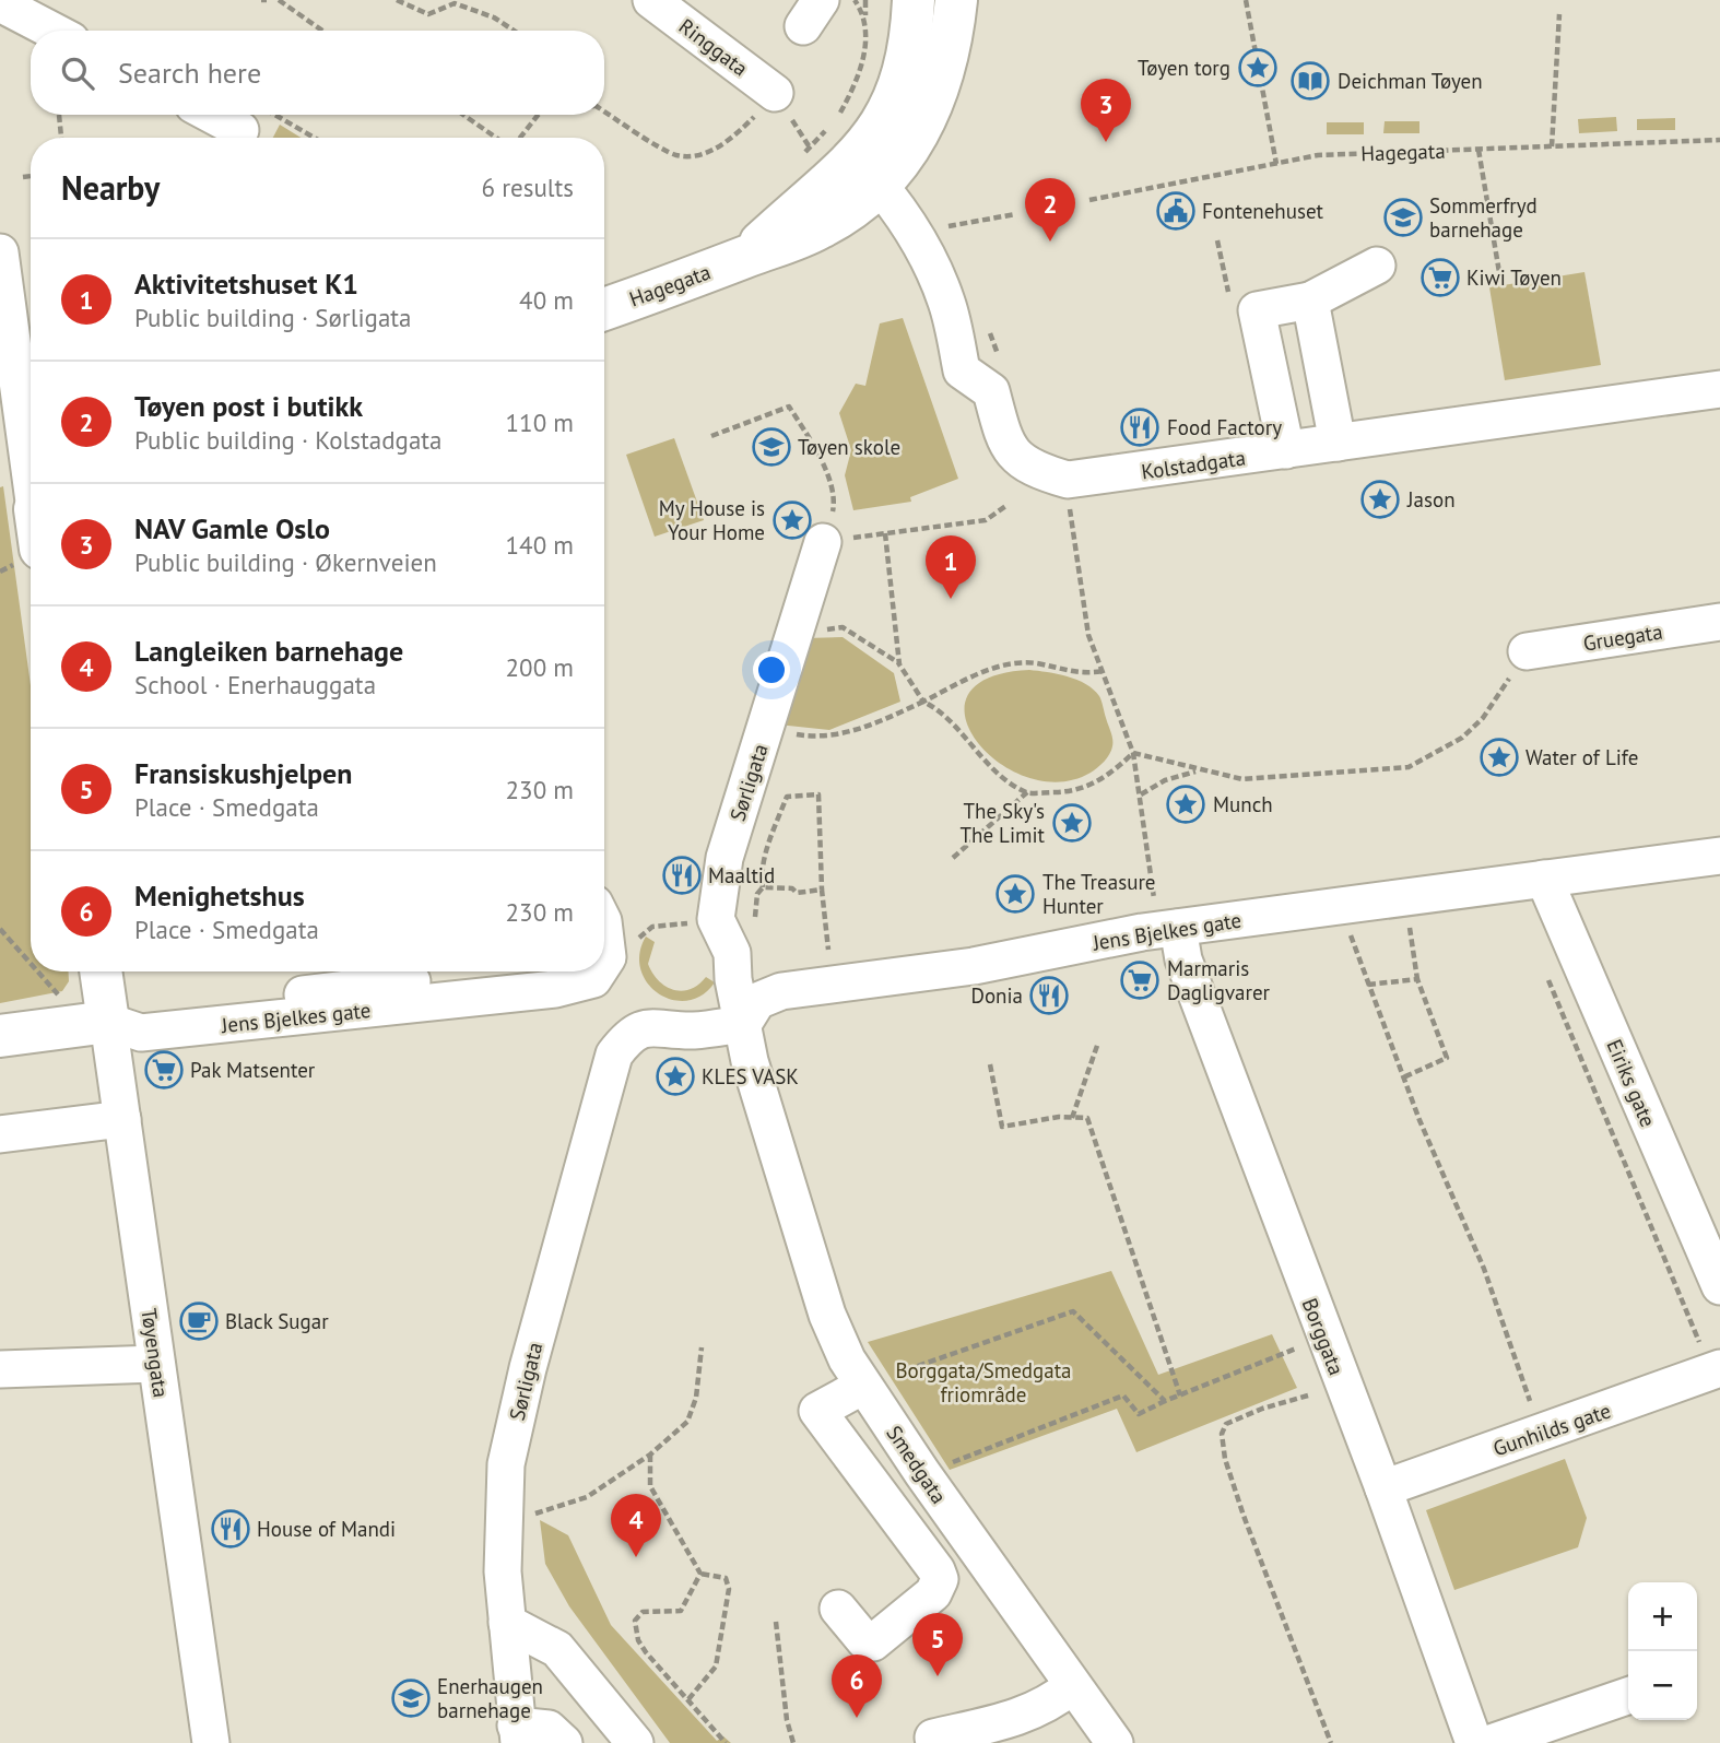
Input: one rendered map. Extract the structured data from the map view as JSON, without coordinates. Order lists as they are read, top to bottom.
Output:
{
  "streets": {
    "main road": ["Hagegata", "Jens Bjelkes gate", "Tøyengata"],
    "street": [
      "Ringgata",
      "Kolstadgata",
      "Gruegata",
      "Sørligata",
      "Eiriks gate",
      "Borggata",
      "Gunhilds gate",
      "Smedgata"
    ]
  },
  "crossings": [
    ["Hagegata", "Kolstadgata"],
    ["Sørligata", "Jens Bjelkes gate"],
    ["Sørligata", "Smedgata"],
    ["Jens Bjelkes gate", "Eiriks gate"],
    ["Jens Bjelkes gate", "Borggata"],
    ["Jens Bjelkes gate", "Tøyengata"],
    ["Jens Bjelkes gate", "Smedgata"],
    ["Borggata", "Gunhilds gate"]
  ],
  "parks": ["Borggata/Smedgata friområde"],
  "places": {
    "place": [
      "Tøyen torg",
      "Jason",
      "My House is Your Home",
      "Water of Life",
      "Munch",
      "The Sky's The Limit",
      "The Treasure Hunter",
      "KLES VASK"
    ],
    "library": ["Deichman Tøyen"],
    "public building": ["Fontenehuset"],
    "school or university": ["Sommerfryd barnehage", "Tøyen skole", "Enerhaugen barnehage"],
    "supermarket": ["Kiwi Tøyen", "Marmaris Dagligvarer", "Pak Matsenter"],
    "restaurant": [
      "Food Factory",
      "Maaltid",
      "Donia",
      "House of Mandi"
    ],
    "cafe": ["Black Sugar"]
  },
  "page": {
    "search": "Search here",
    "pins": [
      "3",
      "2",
      "1",
      "4",
      "5",
      "6"
    ],
    "heading": ["Nearby", "6 results"],
    "list": [
      {
        "mark": "1",
        "name": "Aktivitetshuset K1",
        "note": "Public building · Sørligata",
        "value": "40 m"
      },
      {
        "mark": "2",
        "name": "Tøyen post i butikk",
        "note": "Public building · Kolstadgata",
        "value": "110 m"
      },
      {
        "mark": "3",
        "name": "NAV Gamle Oslo",
        "note": "Public building · Økernveien",
        "value": "140 m"
      },
      {
        "mark": "4",
        "name": "Langleiken barnehage",
        "note": "School · Enerhauggata",
        "value": "200 m"
      },
      {
        "mark": "5",
        "name": "Fransiskushjelpen",
        "note": "Place · Smedgata",
        "value": "230 m"
      },
      {
        "mark": "6",
        "name": "Menighetshus",
        "note": "Place · Smedgata",
        "value": "230 m"
      }
    ],
    "map_buttons": ["+", "−"]
  }
}
